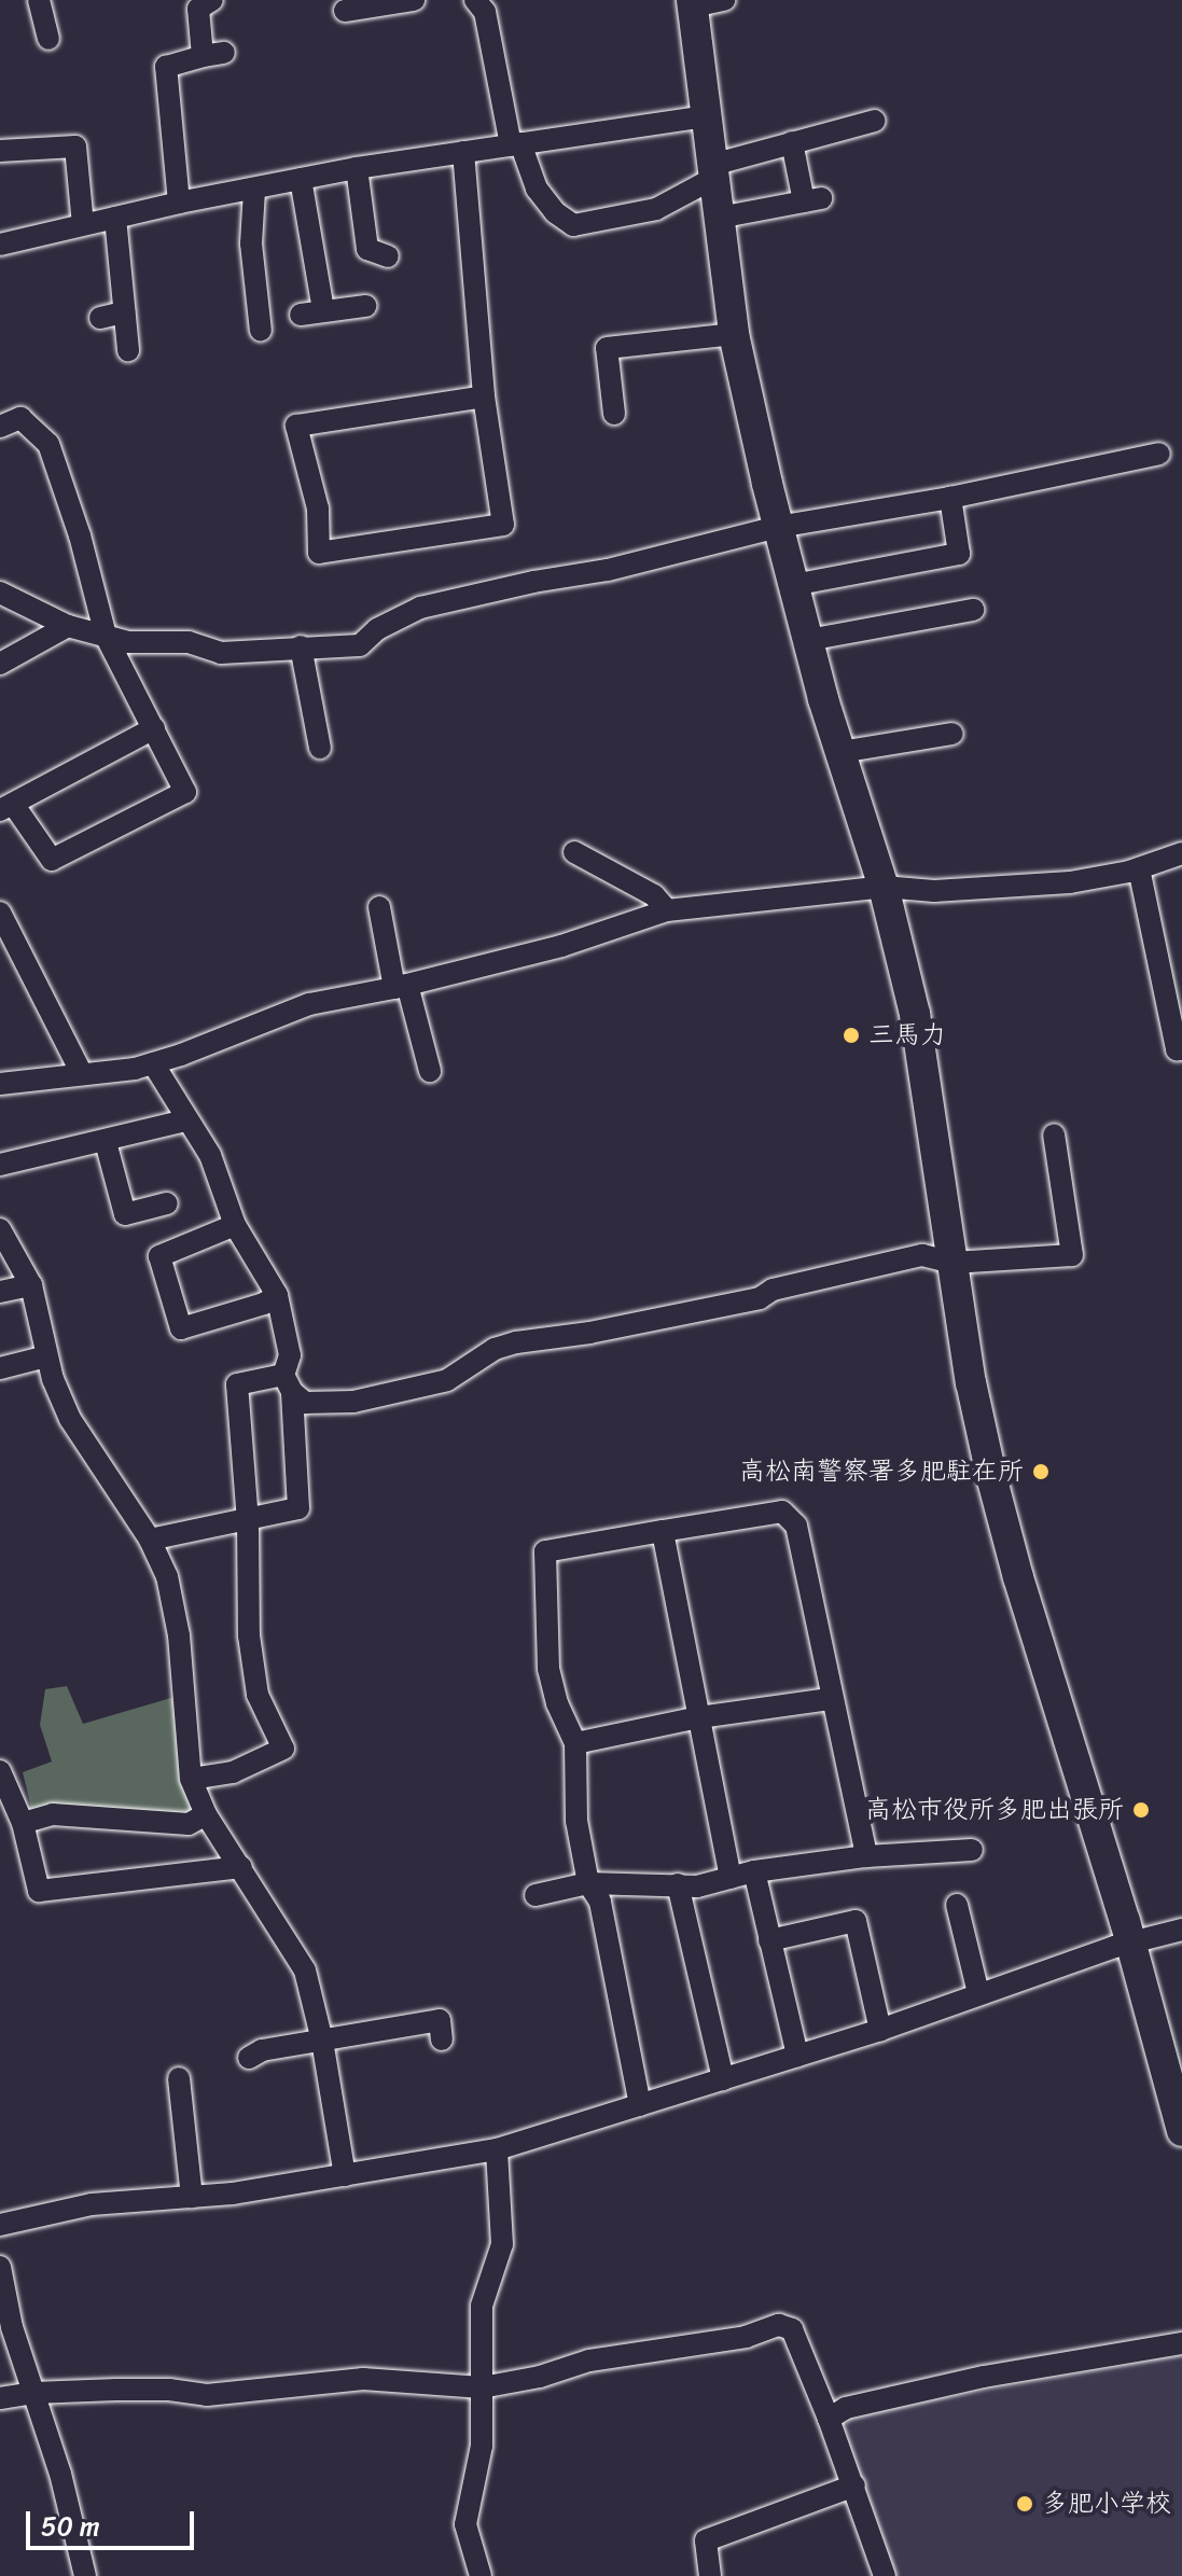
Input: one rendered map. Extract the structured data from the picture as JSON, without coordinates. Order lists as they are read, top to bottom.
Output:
{
  "places": [
    "三馬力",
    "高松南警察署多肥駐在所",
    "高松市役所多肥出張所",
    "多肥小学校"
  ],
  "scale_bar": "50 m"
}
